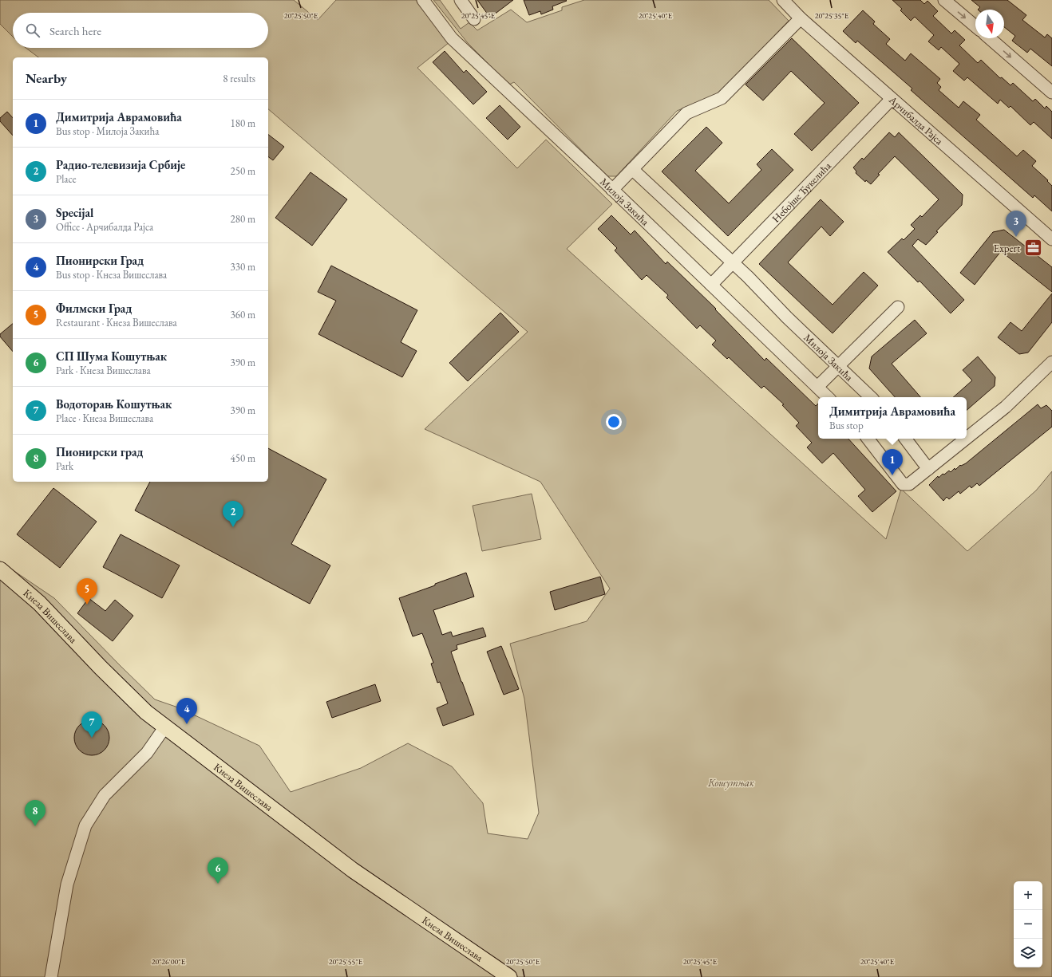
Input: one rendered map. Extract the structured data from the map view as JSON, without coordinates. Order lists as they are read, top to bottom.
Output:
{
  "streets": {
    "main road": ["Кнеза Вишеслава"],
    "street": ["Арчибалда Рајса", "Небојше Ђукелића", "Милоја Закића"]
  },
  "crossings": [
    ["Арчибалда Рајса", "Небојше Ђукелића"],
    ["Небојше Ђукелића", "Милоја Закића"]
  ],
  "parks": ["Кошутњак"],
  "places": {
    "office": ["Expert"]
  },
  "north": "bottom",
  "page": {
    "search": "Search here",
    "heading": ["Nearby", "8 results"],
    "list": [
      {
        "mark": "1",
        "name": "Димитрија Аврамовића",
        "note": "Bus stop · Милоја Закића",
        "value": "180 m"
      },
      {
        "mark": "2",
        "name": "Радио-телевизија Србије",
        "note": "Place",
        "value": "250 m"
      },
      {
        "mark": "3",
        "name": "Specijal",
        "note": "Office · Арчибалда Рајса",
        "value": "280 m"
      },
      {
        "mark": "4",
        "name": "Пионирски Град",
        "note": "Bus stop · Кнеза Вишеслава",
        "value": "330 m"
      },
      {
        "mark": "5",
        "name": "Филмски Град",
        "note": "Restaurant · Кнеза Вишеслава",
        "value": "360 m"
      },
      {
        "mark": "6",
        "name": "СП Шума Кошутњак",
        "note": "Park · Кнеза Вишеслава",
        "value": "390 m"
      },
      {
        "mark": "7",
        "name": "Водоторањ Кошутњак",
        "note": "Place · Кнеза Вишеслава",
        "value": "390 m"
      },
      {
        "mark": "8",
        "name": "Пионирски град",
        "note": "Park",
        "value": "450 m"
      }
    ],
    "pins": [
      "3",
      "1",
      "2",
      "5",
      "4",
      "7",
      "8",
      "6"
    ],
    "popup": ["Димитрија Аврамовића", "Bus stop"],
    "map_buttons": ["+", "−"]
  },
  "coordinates": [
    "20°25'50\"E",
    "20°25'45\"E",
    "20°25'40\"E",
    "20°25'35\"E",
    "20°26'00\"E",
    "20°25'55\"E"
  ]
}
